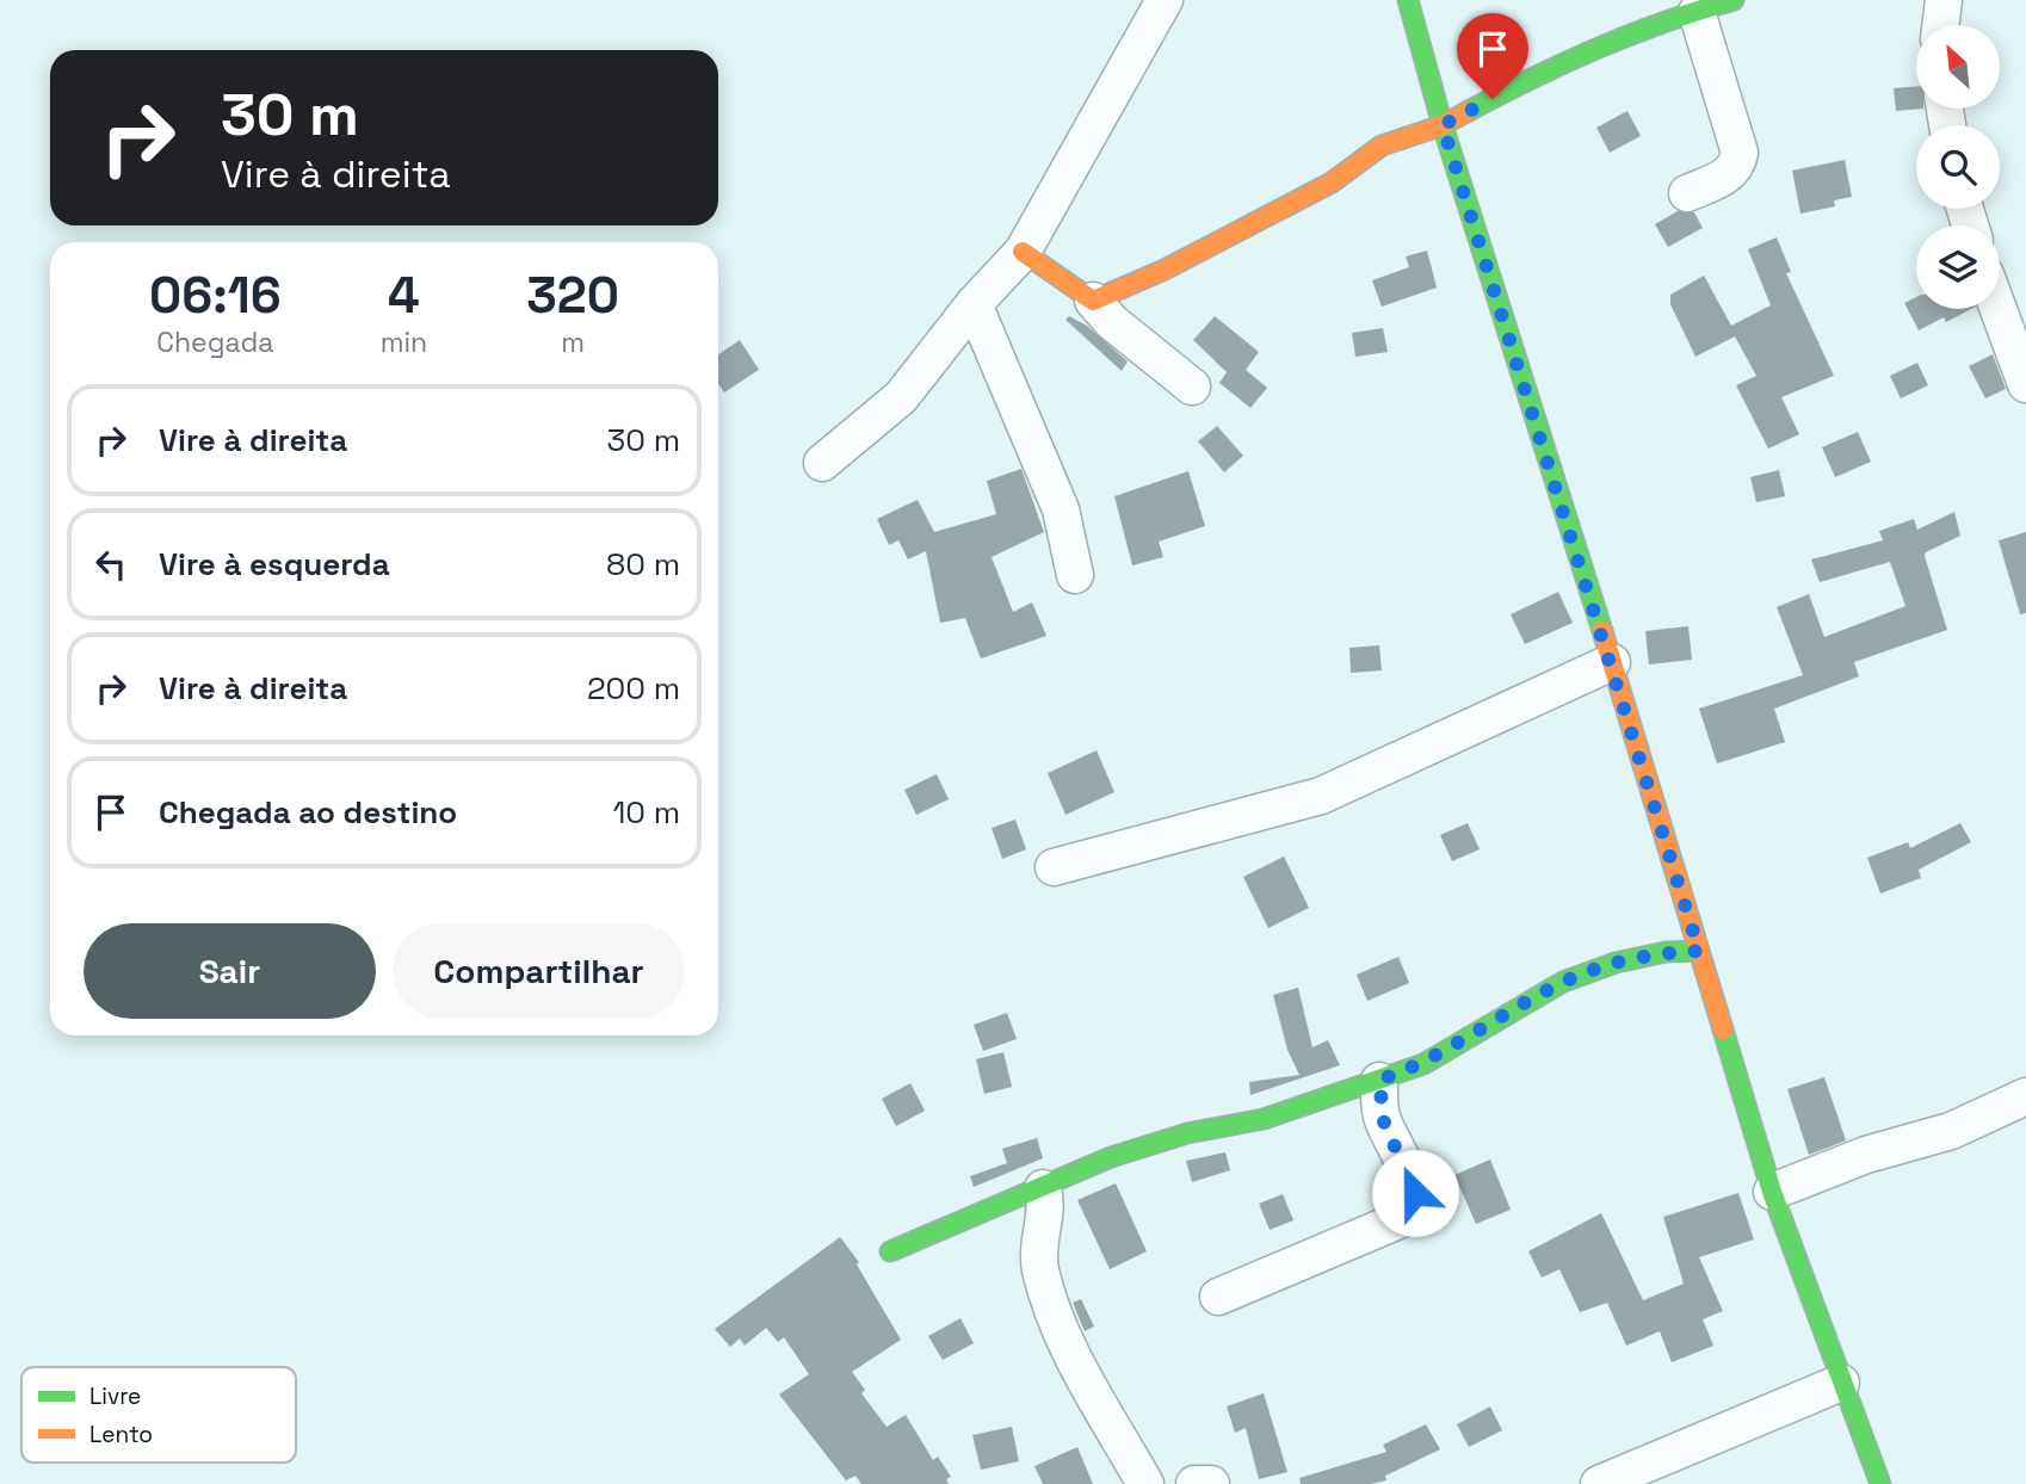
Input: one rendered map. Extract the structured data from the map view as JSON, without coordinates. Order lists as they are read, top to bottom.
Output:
{
  "legend": ["Livre", "Lento"],
  "north": "top left",
  "page": {
    "turn": ["30 m", "Vire à direita"],
    "eta": [
      "06:16",
      "Chegada",
      "4",
      "min",
      "320",
      "m"
    ],
    "list": [
      {
        "name": "Vire à direita",
        "value": "30 m"
      },
      {
        "name": "Vire à esquerda",
        "value": "80 m"
      },
      {
        "name": "Vire à direita",
        "value": "200 m"
      },
      {
        "name": "Chegada ao destino",
        "value": "10 m"
      }
    ],
    "buttons": ["Sair", "Compartilhar"]
  }
}
